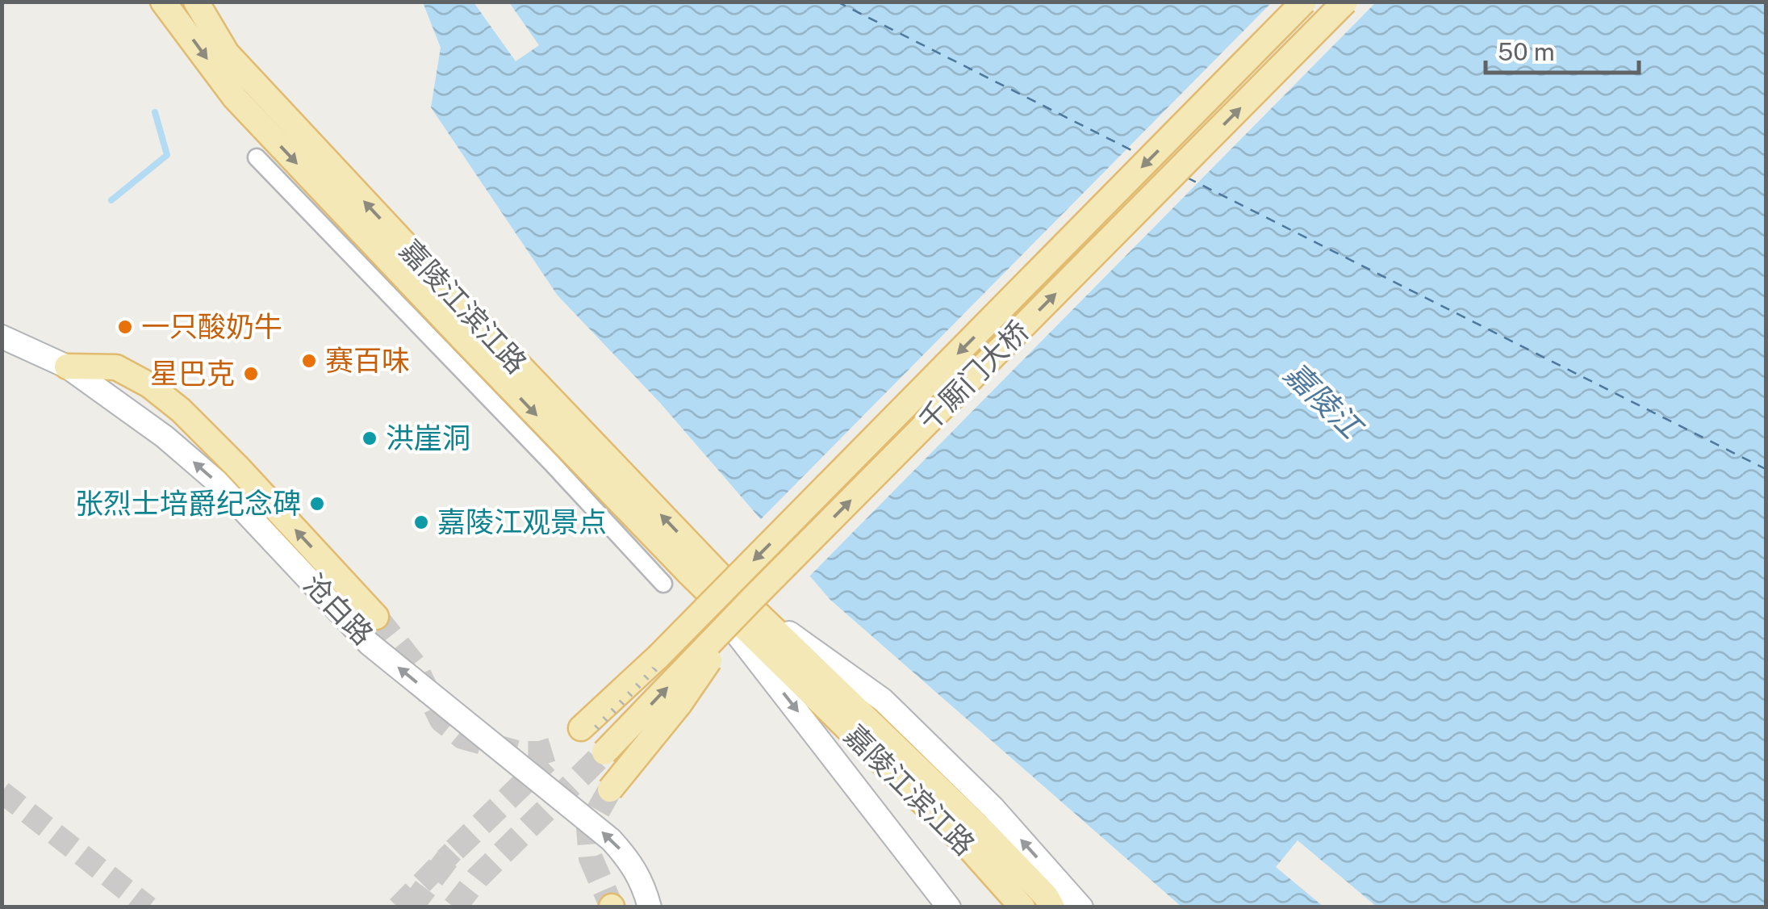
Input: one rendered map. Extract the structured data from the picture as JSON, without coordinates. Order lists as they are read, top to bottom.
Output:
{
  "streets": {
    "main road": ["嘉陵江滨江路", "千厮门大桥", "沧白路"]
  },
  "crossings": [
    ["嘉陵江滨江路", "千厮门大桥"]
  ],
  "water": ["嘉陵江"],
  "places": [
    "一只酸奶牛",
    "赛百味",
    "星巴克",
    "洪崖洞",
    "张烈士培爵纪念碑",
    "嘉陵江观景点"
  ],
  "scale_bar": "50 m"
}
